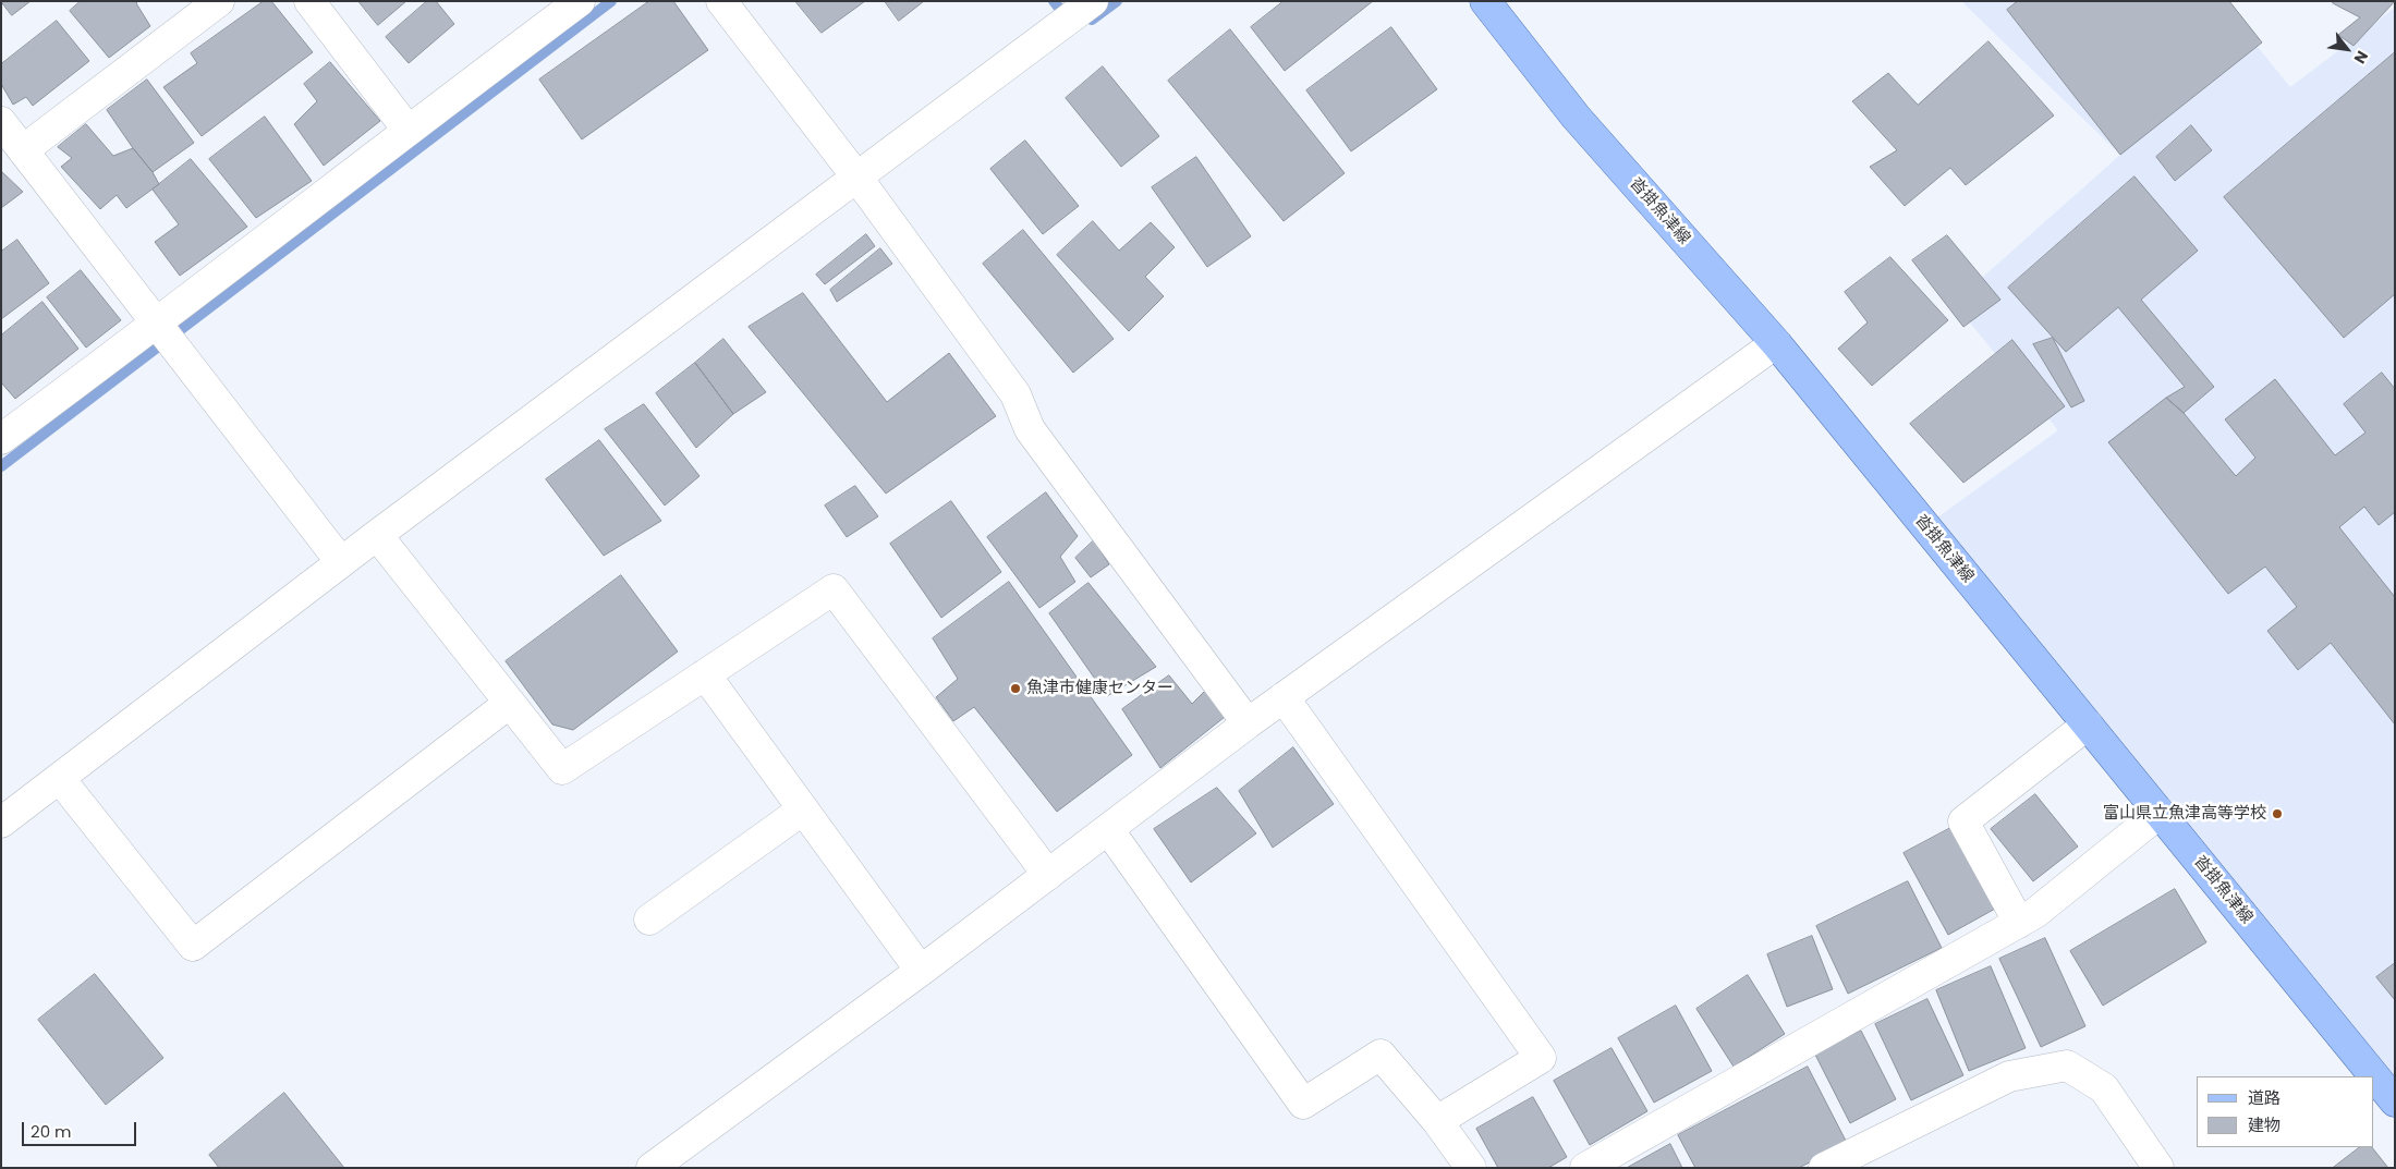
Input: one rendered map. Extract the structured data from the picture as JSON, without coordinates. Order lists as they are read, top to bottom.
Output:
{
  "streets": {
    "main road": ["沓掛魚津線"]
  },
  "places": ["魚津市健康センター", "富山県立魚津高等学校"],
  "legend": ["道路", "建物"],
  "scale_bar": "20 m",
  "north": "bottom right"
}
